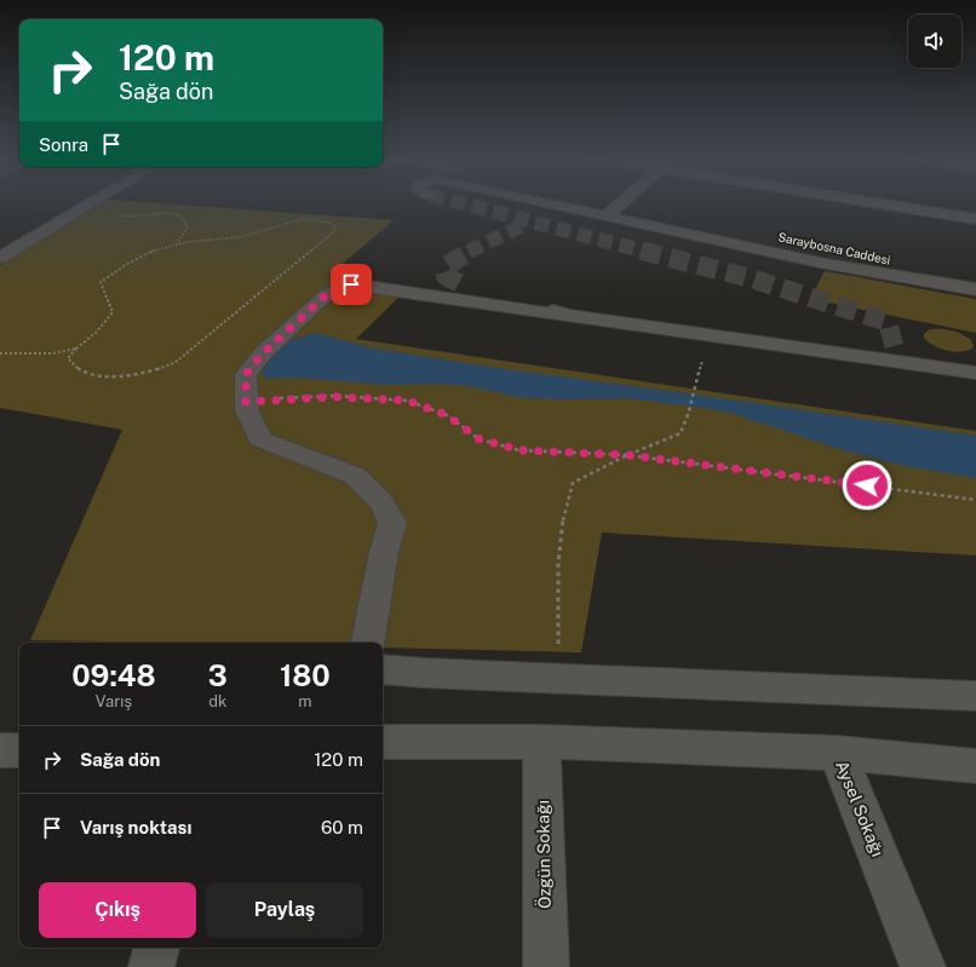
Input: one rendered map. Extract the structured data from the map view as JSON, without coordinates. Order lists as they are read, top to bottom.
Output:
{
  "streets": {
    "street": ["Saraybosna Caddesi", "Aysel Sokağı", "Özgün Sokağı"]
  },
  "page": {
    "turn": ["120 m", "Sağa dön"],
    "then": "Sonra",
    "eta": [
      "09:48",
      "Varış",
      "3",
      "dk",
      "180",
      "m"
    ],
    "list": [
      {
        "name": "Sağa dön",
        "value": "120 m"
      },
      {
        "name": "Varış noktası",
        "value": "60 m"
      }
    ],
    "buttons": ["Çıkış", "Paylaş"]
  }
}
